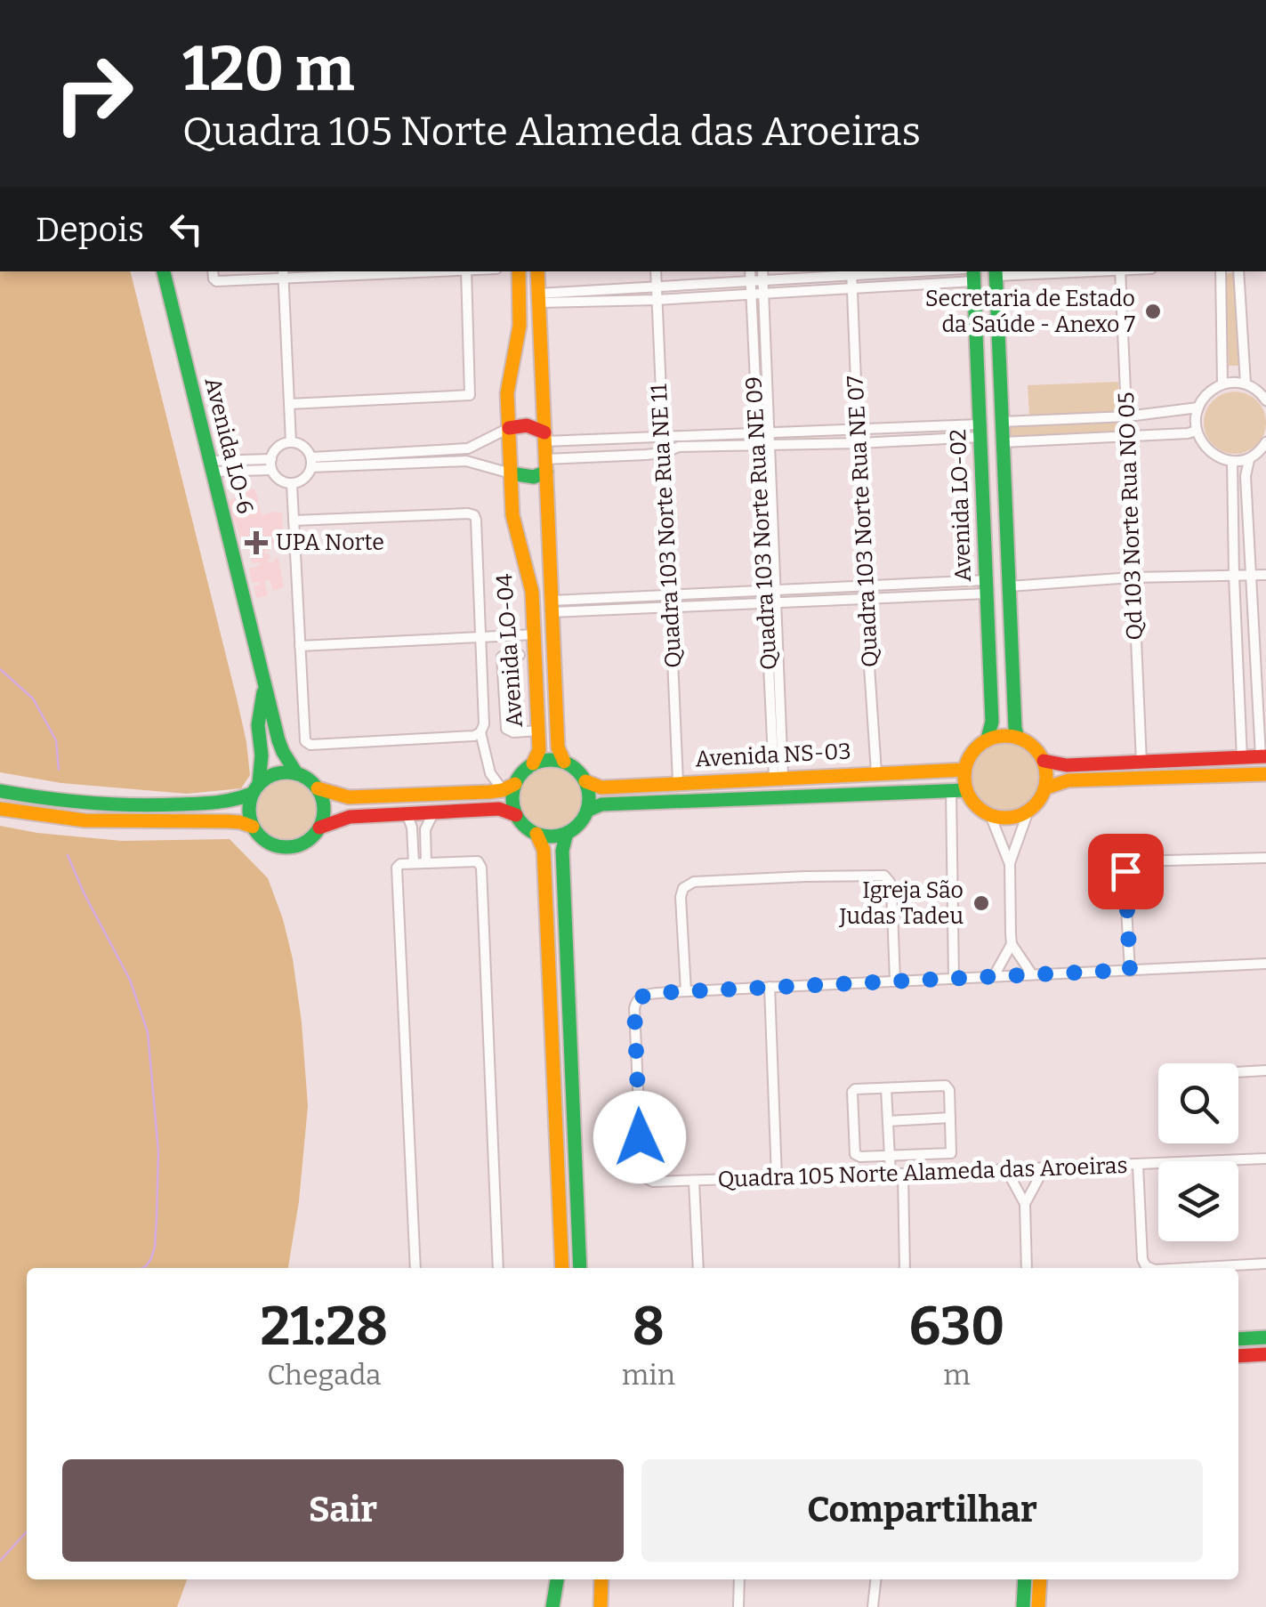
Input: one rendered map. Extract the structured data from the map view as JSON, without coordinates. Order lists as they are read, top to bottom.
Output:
{
  "streets": {
    "street": [
      "Avenida LO-6",
      "Avenida LO-02",
      "Qd 103 Norte Rua NO 05",
      "Quadra 103 Norte Rua NE 07",
      "Quadra 103 Norte Rua NE 09",
      "Quadra 103 Norte Rua NE 11",
      "Avenida LO-04",
      "Avenida NS-03",
      "Quadra 105 Norte Alameda das Aroeiras"
    ]
  },
  "crossings": [
    ["Avenida LO-02", "Avenida NS-03"],
    ["Quadra 103 Norte Rua NE 07", "Avenida NS-03"],
    ["Quadra 103 Norte Rua NE 09", "Avenida NS-03"],
    ["Quadra 103 Norte Rua NE 11", "Avenida NS-03"],
    ["Avenida LO-04", "Avenida NS-03"]
  ],
  "places": {
    "other": ["Secretaria de Estado da Saúde - Anexo 7", "Igreja São Judas Tadeu"],
    "health": ["UPA Norte"]
  },
  "page": {
    "turn": ["120 m", "Quadra 105 Norte Alameda das Aroeiras"],
    "then": "Depois",
    "eta": [
      "21:28",
      "Chegada",
      "8",
      "min",
      "630",
      "m"
    ],
    "buttons": ["Sair", "Compartilhar"]
  }
}
